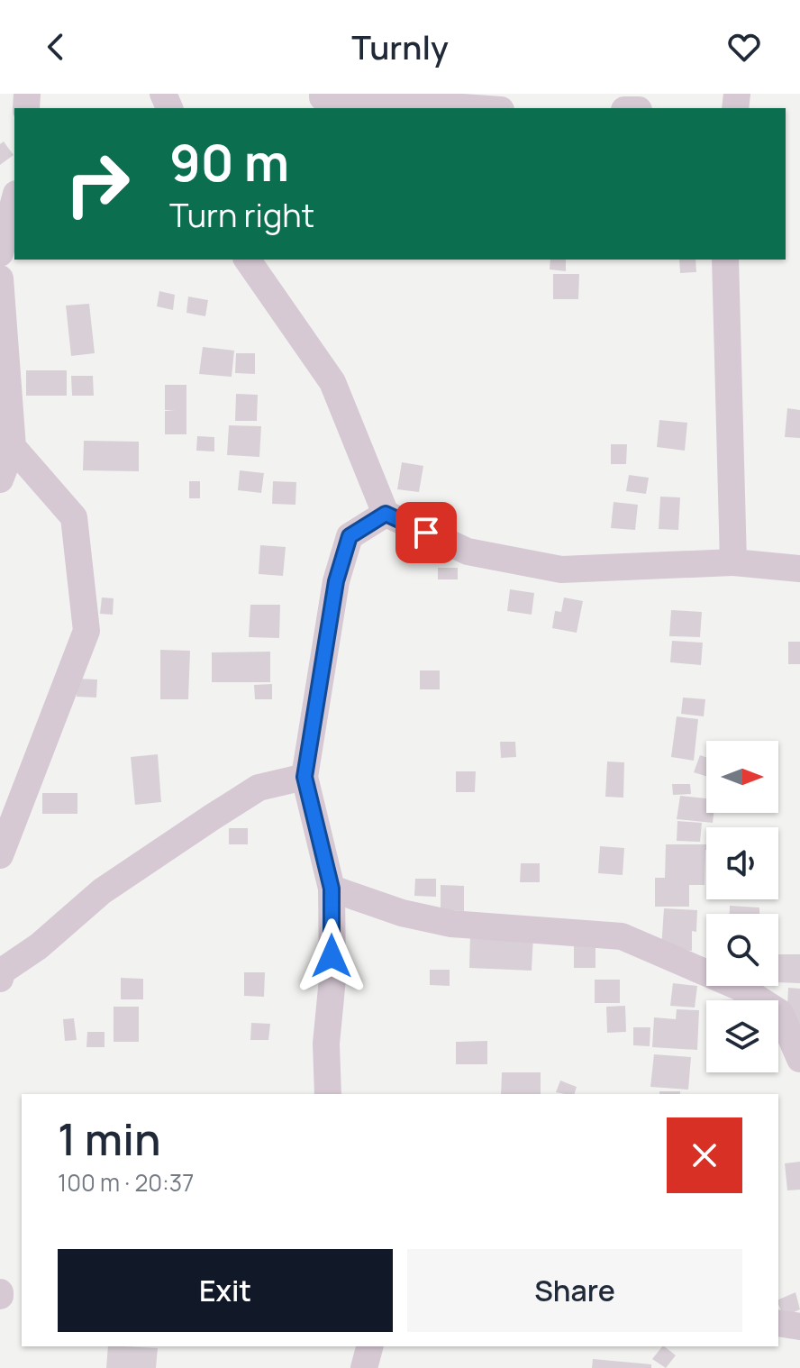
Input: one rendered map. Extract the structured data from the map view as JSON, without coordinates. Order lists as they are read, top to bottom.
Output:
{
  "north": "right",
  "page": {
    "header": "Turnly",
    "turn": ["90 m", "Turn right"],
    "heading": ["1 min", "100 m · 20:37"],
    "buttons": ["Exit", "Share"]
  }
}
